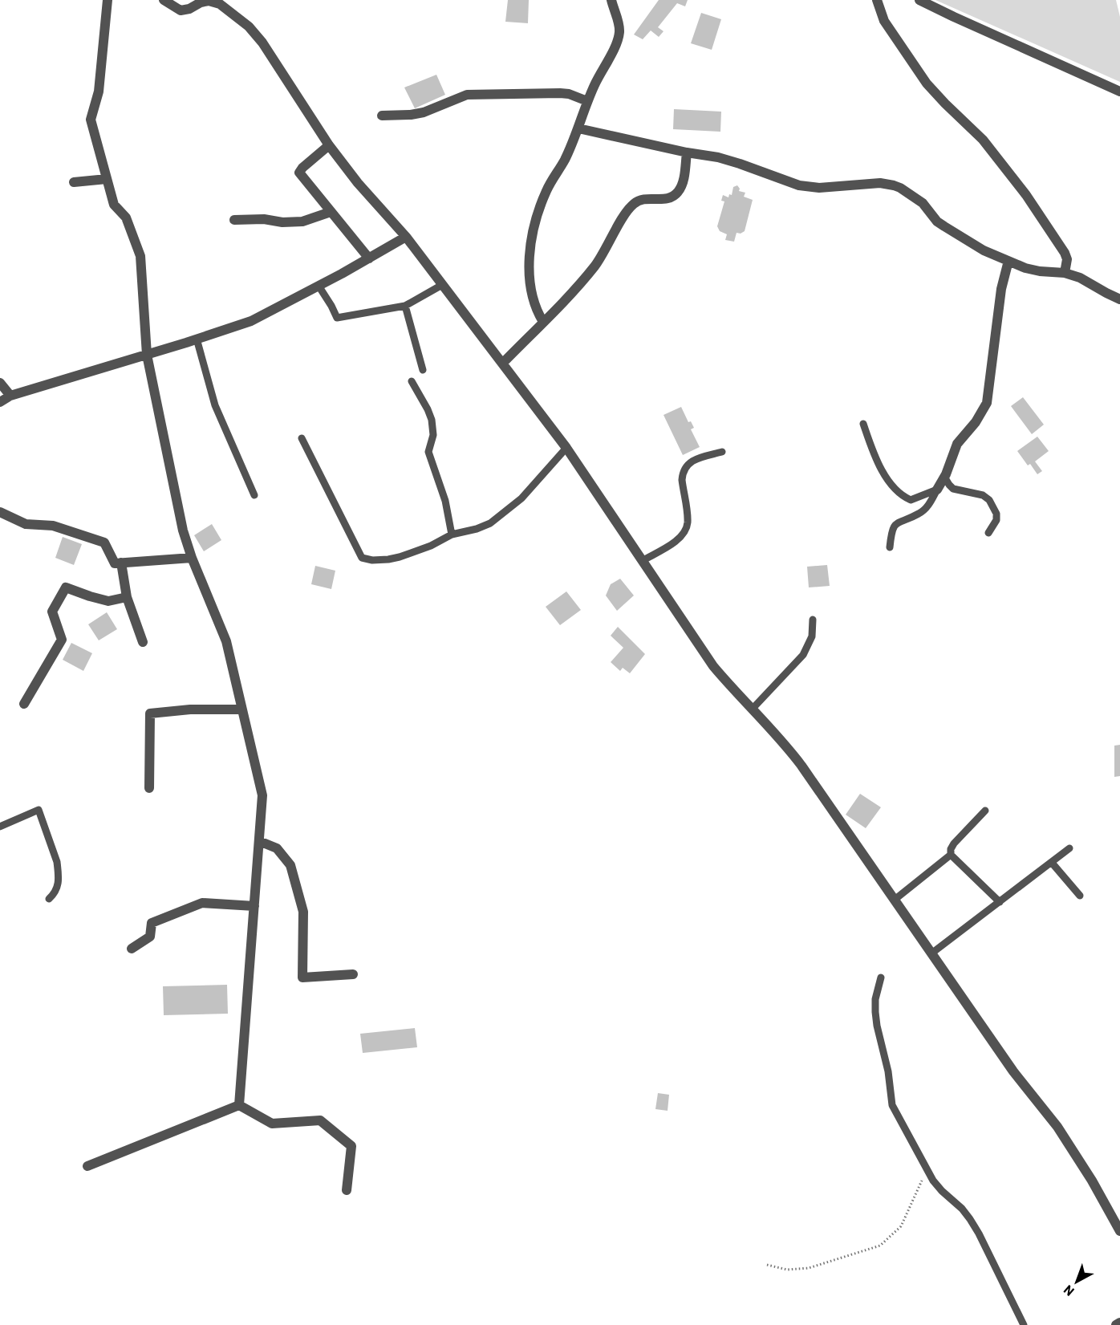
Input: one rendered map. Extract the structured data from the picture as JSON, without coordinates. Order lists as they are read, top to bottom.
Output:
{
  "north": "bottom left"
}
